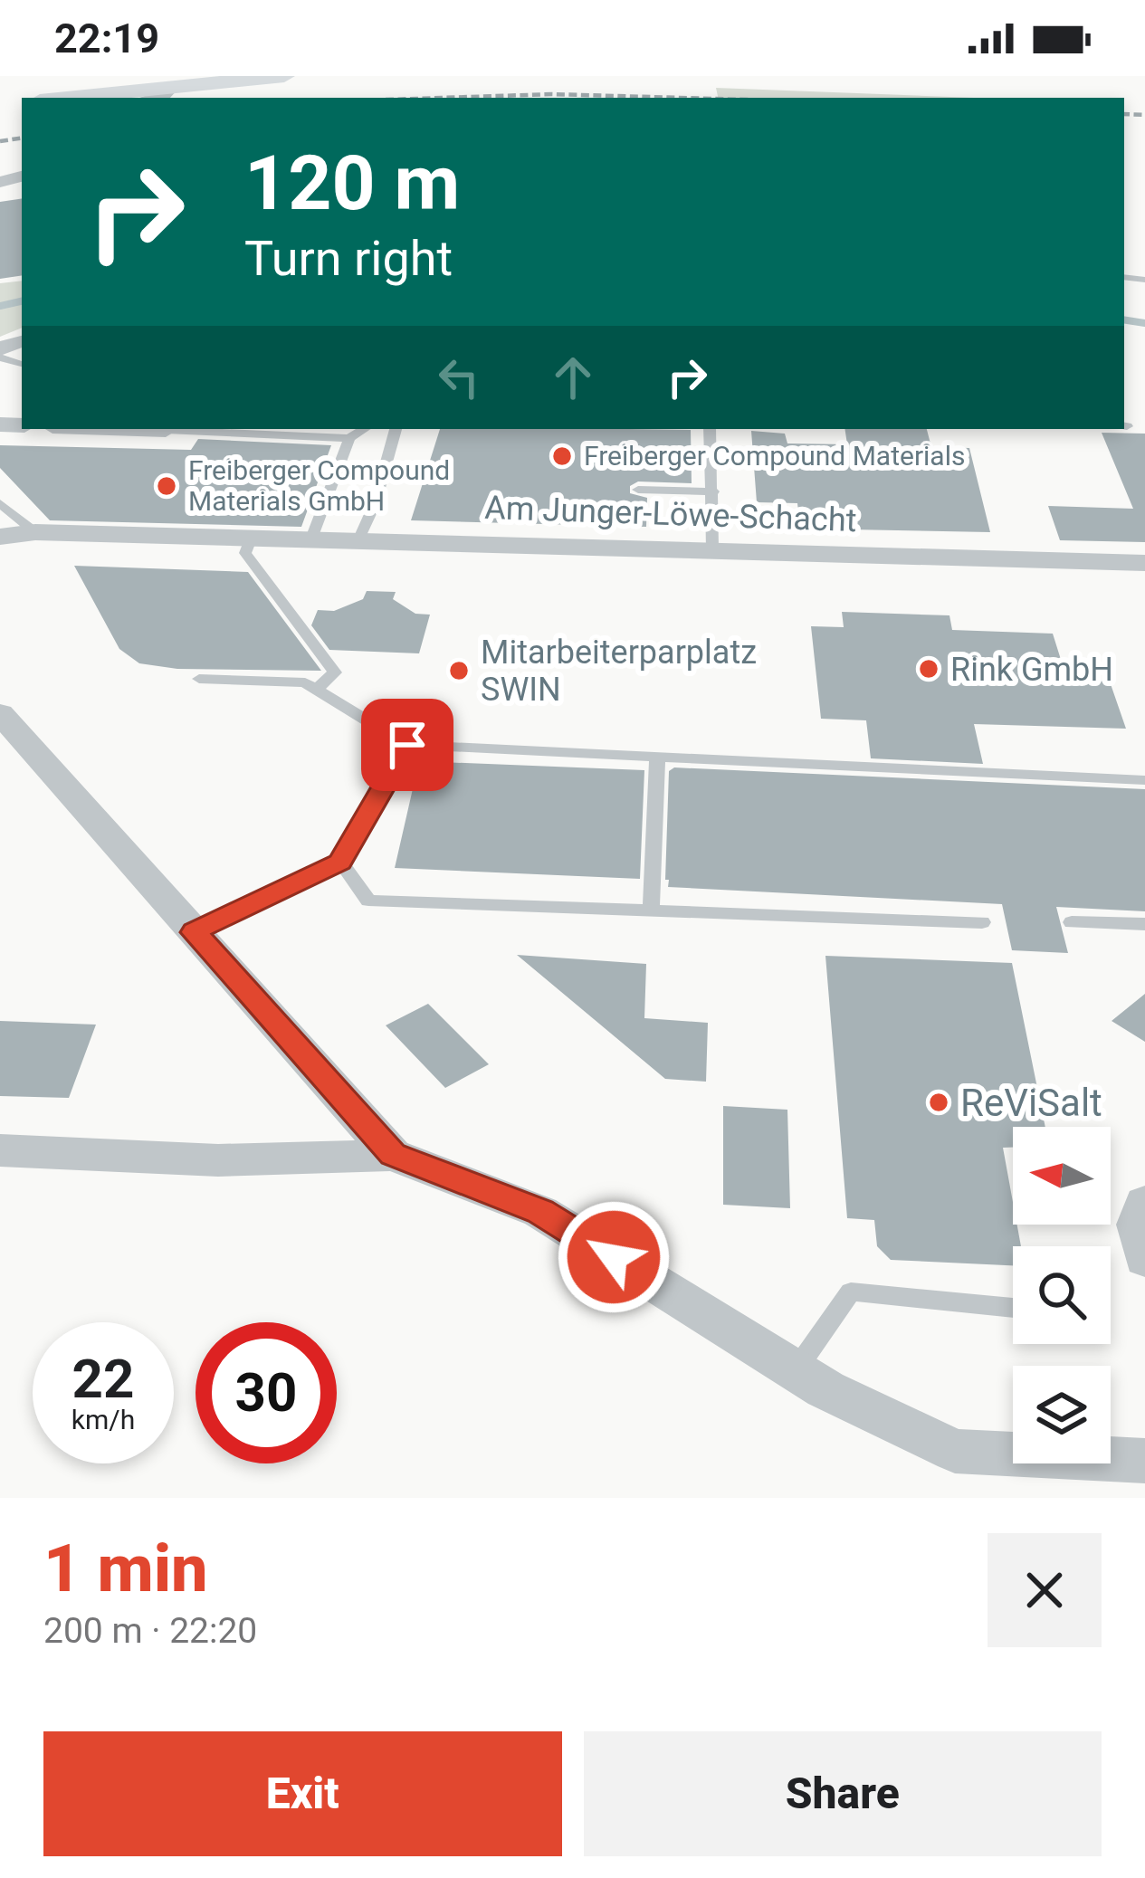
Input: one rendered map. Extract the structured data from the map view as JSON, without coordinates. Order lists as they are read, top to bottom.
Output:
{
  "streets": {
    "street": ["Am Junger-Löwe-Schacht"]
  },
  "places": [
    "Freiberger Compound Materials",
    "Freiberger Compound Materials GmbH",
    "Rink GmbH",
    "Mitarbeiterparplatz SWIN",
    "ReViSalt"
  ],
  "north": "left",
  "page": {
    "status": "22:19",
    "turn": ["120 m", "Turn right"],
    "speed": "22 km/h",
    "limit": "30",
    "heading": ["1 min", "200 m · 22:20"],
    "buttons": ["Exit", "Share"]
  }
}
